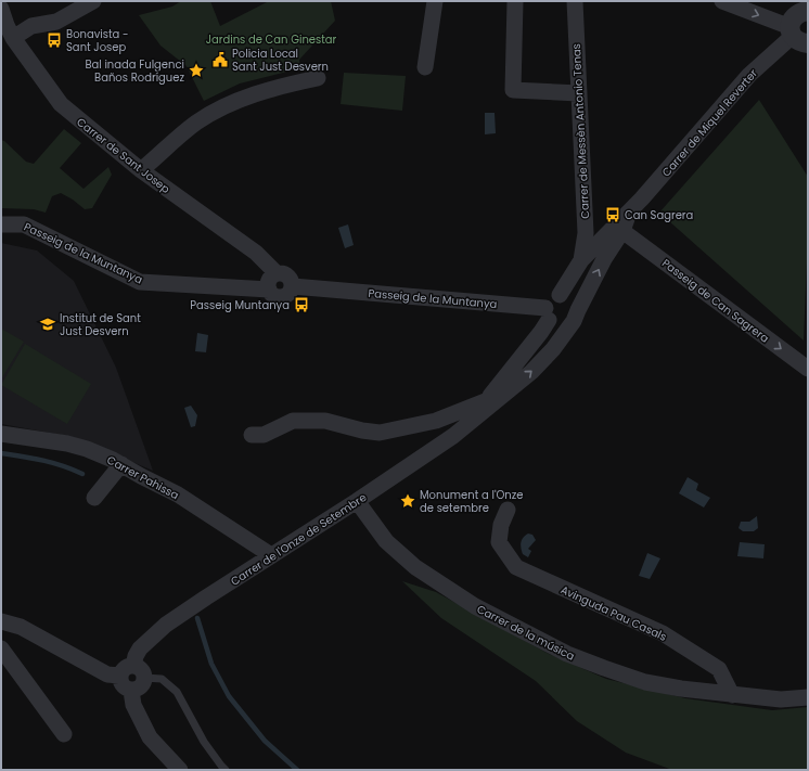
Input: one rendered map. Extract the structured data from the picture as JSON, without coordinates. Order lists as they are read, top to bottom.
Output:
{
  "streets": {
    "street": [
      "Carrer de Miquel Reverter",
      "Carrer de Messèn Antonio Tenas",
      "Carrer de Sant Josep",
      "Passeig de la Muntanya",
      "Passeig de Can Sagrera",
      "Carrer Pahissa",
      "Carrer de l'Onze de Setembre",
      "Avinguda Pau Casals",
      "Carrer de la música"
    ]
  },
  "crossings": [
    ["Carrer de Miquel Reverter", "Carrer de Messèn Antonio Tenas"],
    ["Carrer de Miquel Reverter", "Passeig de la Muntanya"],
    ["Carrer de Miquel Reverter", "Passeig de Can Sagrera"],
    ["Carrer de Miquel Reverter", "Carrer de l'Onze de Setembre"],
    ["Carrer de Sant Josep", "Passeig de la Muntanya"],
    ["Passeig de la Muntanya", "Carrer de l'Onze de Setembre"],
    ["Carrer Pahissa", "Carrer de l'Onze de Setembre"],
    ["Carrer de l'Onze de Setembre", "Carrer de la música"],
    ["Avinguda Pau Casals", "Carrer de la música"]
  ],
  "one_way": ["Passeig de Can Sagrera"],
  "parks": ["Jardins de Can Ginestar"],
  "places": {
    "bus stop": ["Bonavista - Sant Josep", "Can Sagrera", "Passeig Muntanya"],
    "public building": ["Policia Local Sant Just Desvern"],
    "place": ["Bal inada Fulgenci Baños Rodríguez", "Monument a l'Onze de setembre"],
    "school or university": ["Institut de Sant Just Desvern"]
  }
}
